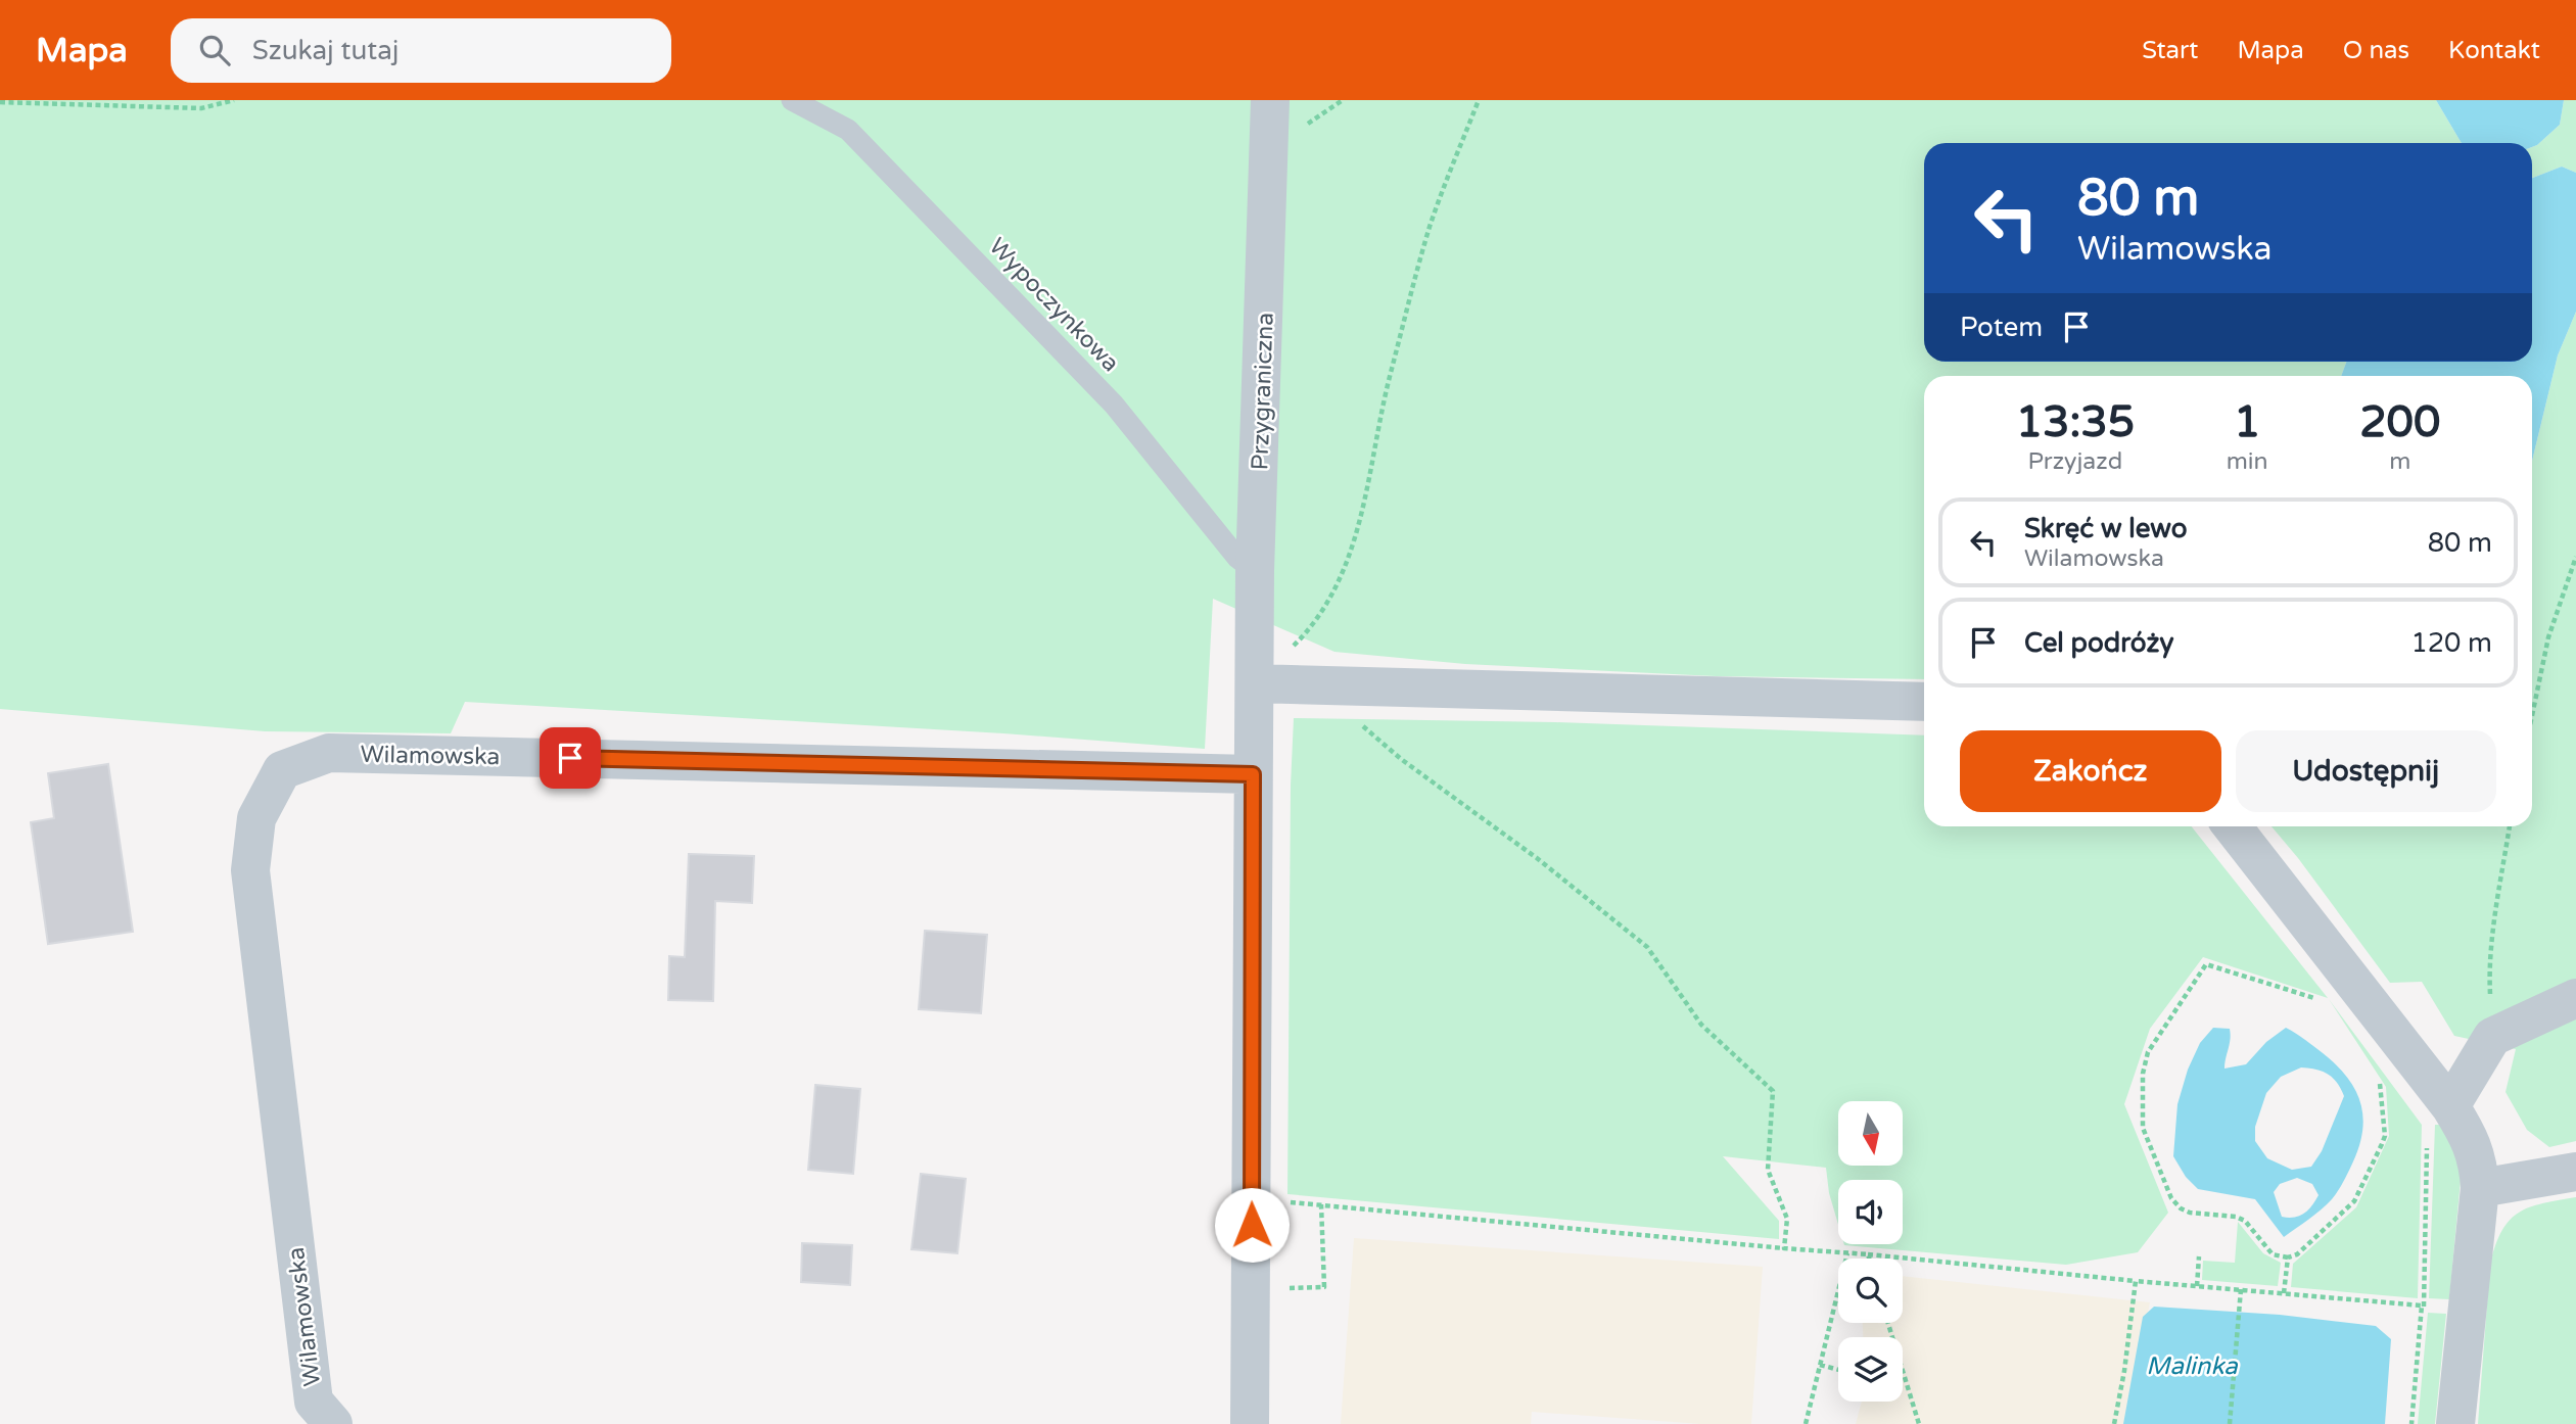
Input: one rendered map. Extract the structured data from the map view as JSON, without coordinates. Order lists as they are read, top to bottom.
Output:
{
  "streets": {
    "street": ["Przygraniczna", "Wilamowska"],
    "lane": ["Wypoczynkowa"]
  },
  "crossings": [
    ["Wypoczynkowa", "Przygraniczna"],
    ["Przygraniczna", "Wilamowska"]
  ],
  "water": ["Malinka"],
  "north": "bottom",
  "page": {
    "header": "Mapa",
    "search": "Szukaj tutaj",
    "nav": [
      "Start",
      "Mapa",
      "O nas",
      "Kontakt"
    ],
    "turn": ["80 m", "Wilamowska"],
    "then": "Potem",
    "eta": [
      "13:35",
      "Przyjazd",
      "1",
      "min",
      "200",
      "m"
    ],
    "list": [
      {
        "name": "Skręć w lewo",
        "note": "Wilamowska",
        "value": "80 m"
      },
      {
        "name": "Cel podróży",
        "value": "120 m"
      }
    ],
    "buttons": ["Zakończ", "Udostępnij"]
  }
}
